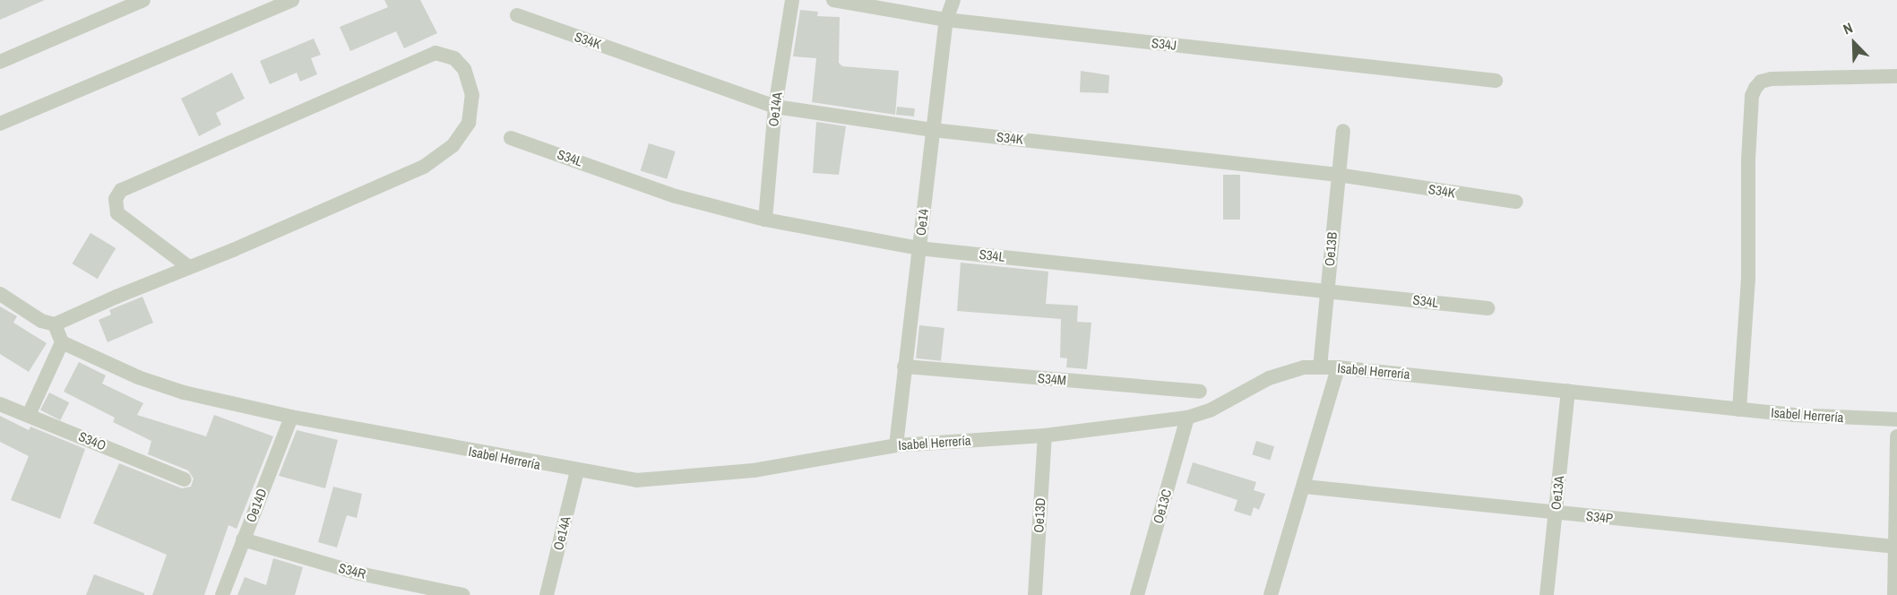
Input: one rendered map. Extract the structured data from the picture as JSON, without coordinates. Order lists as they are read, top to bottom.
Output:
{
  "streets": {
    "street": [
      "S34K",
      "S34J",
      "Oe14A",
      "S34L",
      "Oe14",
      "Oe13B",
      "Isabel Herrería",
      "S34M",
      "S34O",
      "Oe13A",
      "Oe14D",
      "Oe13C",
      "Oe13D",
      "S34P",
      "S34R"
    ]
  },
  "crossings": [
    ["S34K", "Oe14A"],
    ["S34K", "Oe14"],
    ["S34K", "Oe13B"],
    ["S34J", "Oe14"],
    ["Oe14A", "S34L"],
    ["Oe14A", "Isabel Herrería"],
    ["S34L", "Oe14"],
    ["S34L", "Oe13B"],
    ["Oe14", "Isabel Herrería"],
    ["Oe14", "S34M"],
    ["Oe13B", "Isabel Herrería"],
    ["Isabel Herrería", "Oe13A"],
    ["Isabel Herrería", "Oe14D"],
    ["Isabel Herrería", "Oe13C"],
    ["Isabel Herrería", "Oe13D"],
    ["Oe13A", "S34P"],
    ["Oe14D", "S34R"]
  ],
  "north": "top left"
}
